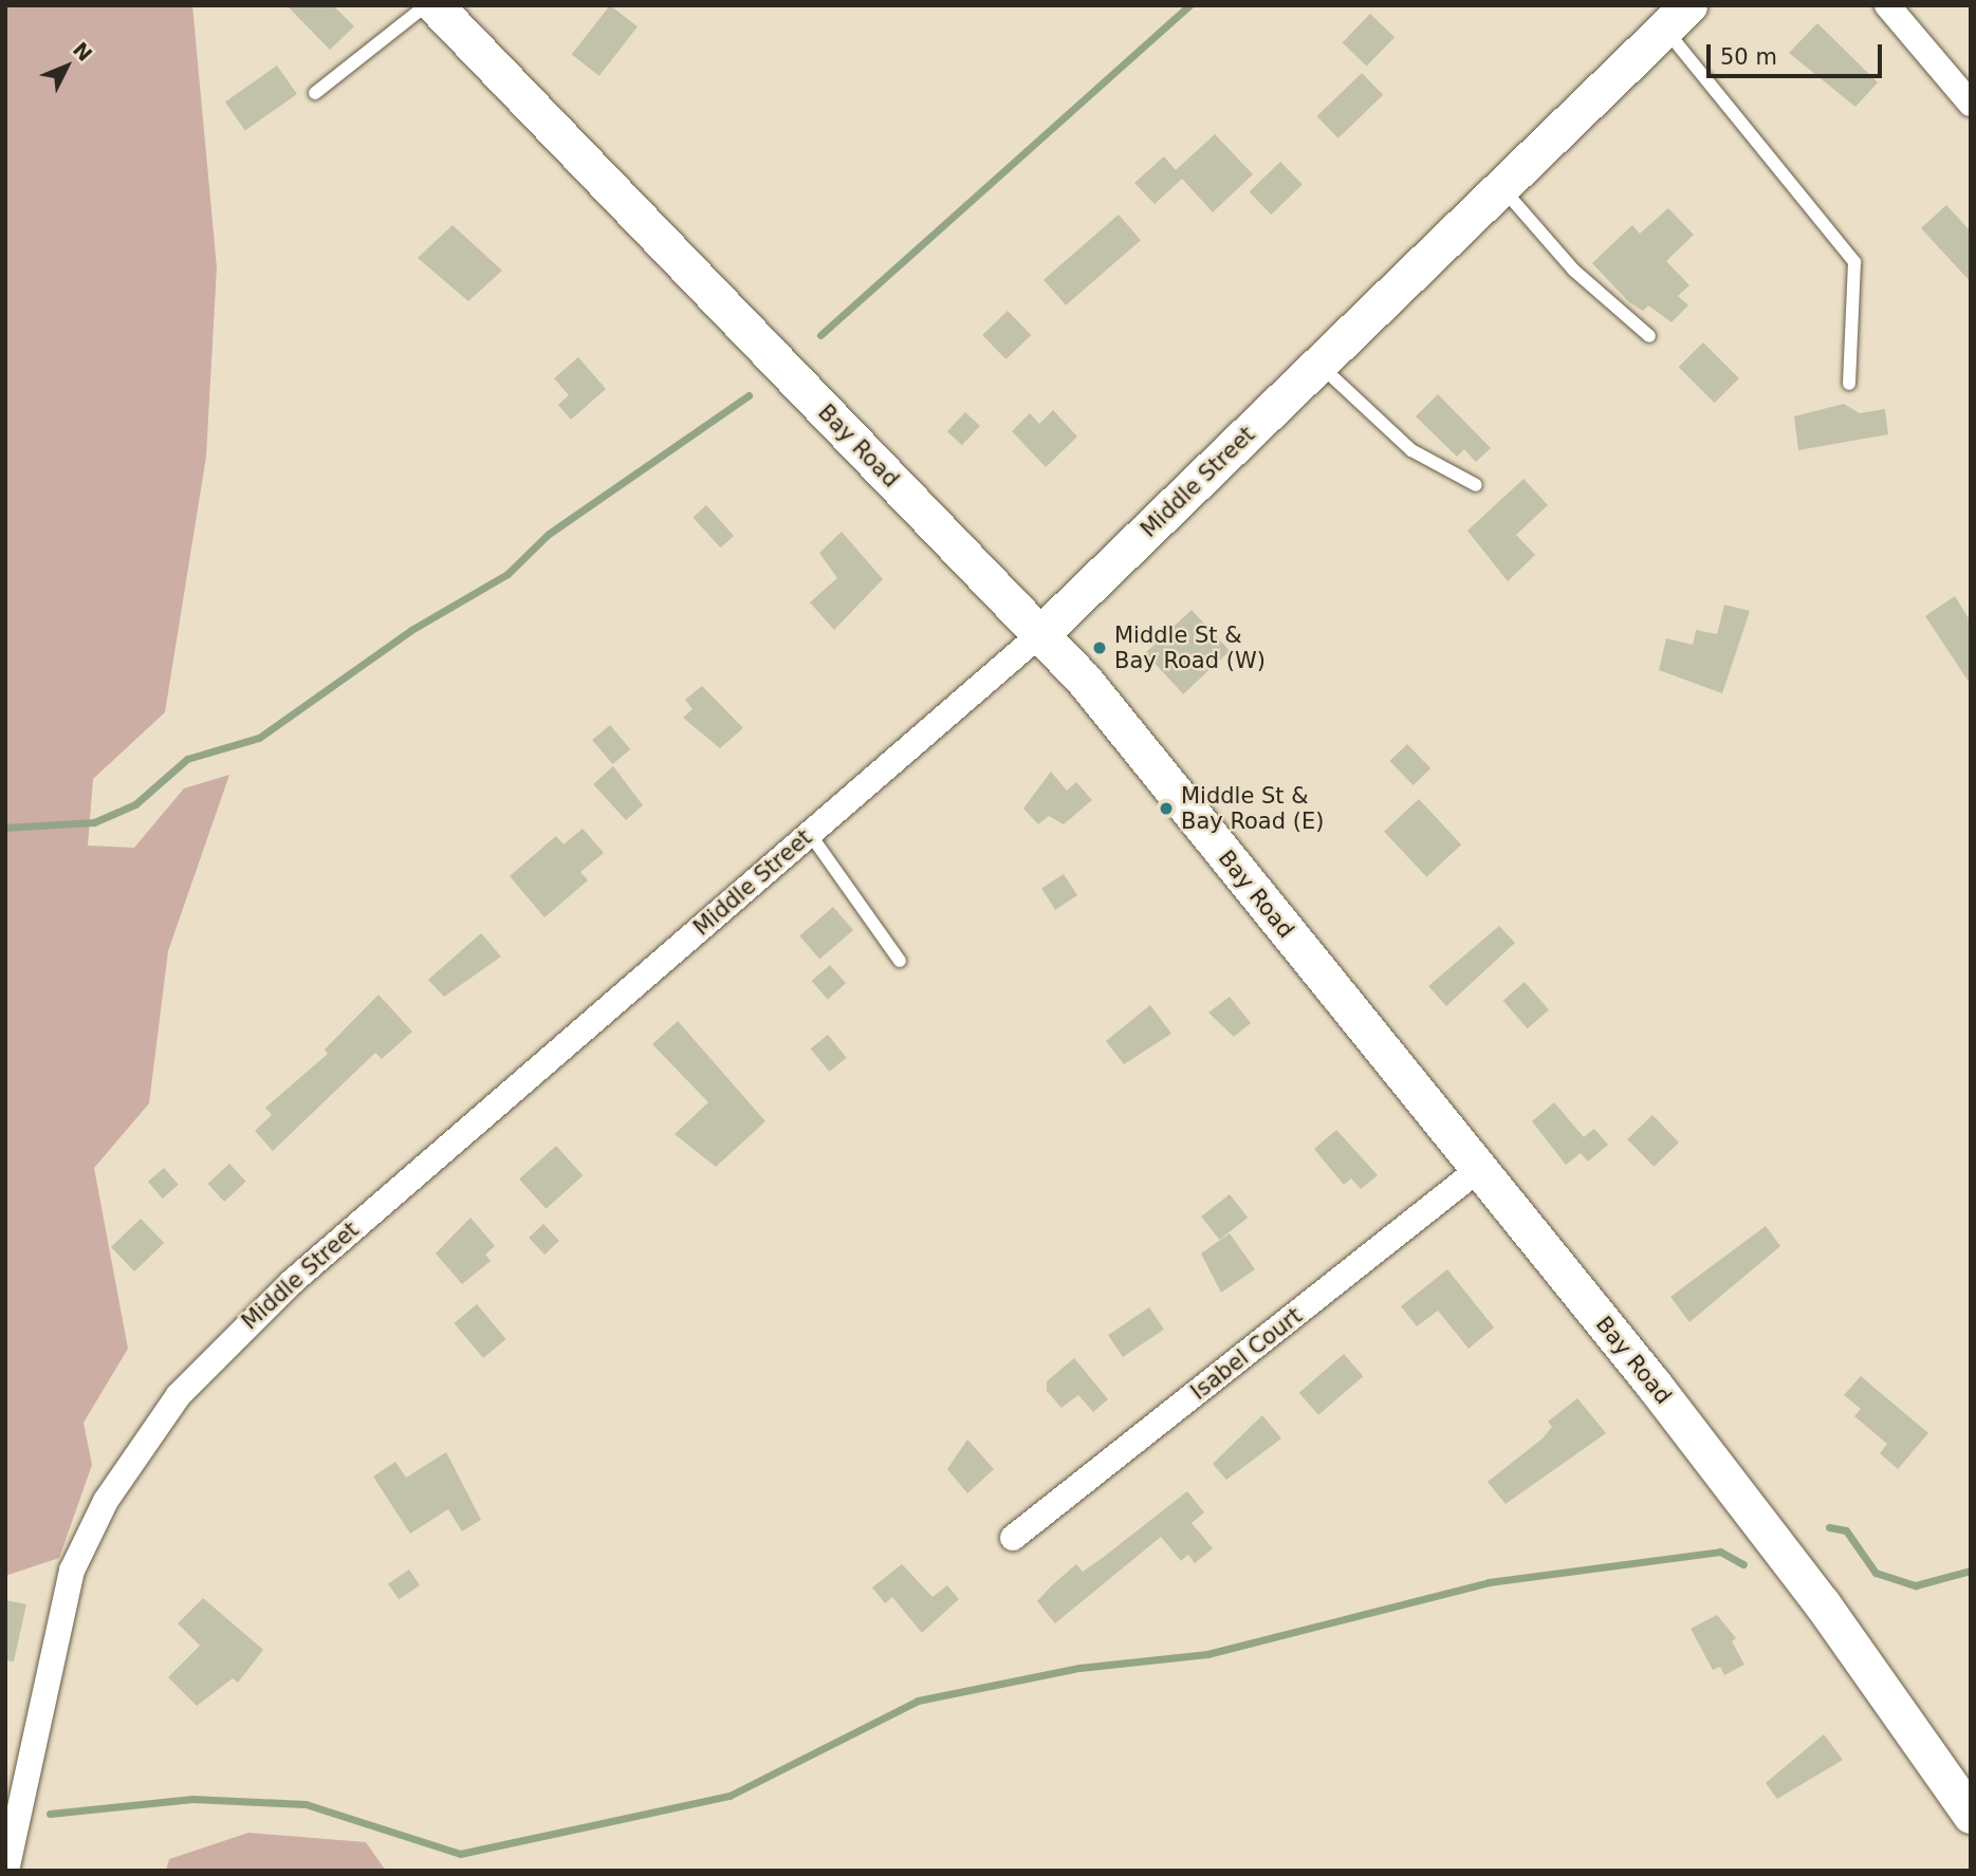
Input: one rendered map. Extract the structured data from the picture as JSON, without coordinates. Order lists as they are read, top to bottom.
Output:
{
  "streets": {
    "main road": ["Bay Road", "Middle Street"],
    "street": ["Isabel Court"]
  },
  "crossings": [
    ["Bay Road", "Middle Street"],
    ["Bay Road", "Isabel Court"]
  ],
  "places": ["Middle St & Bay Road (W)", "Middle St & Bay Road (E)"],
  "scale_bar": "50 m",
  "north": "top right"
}
